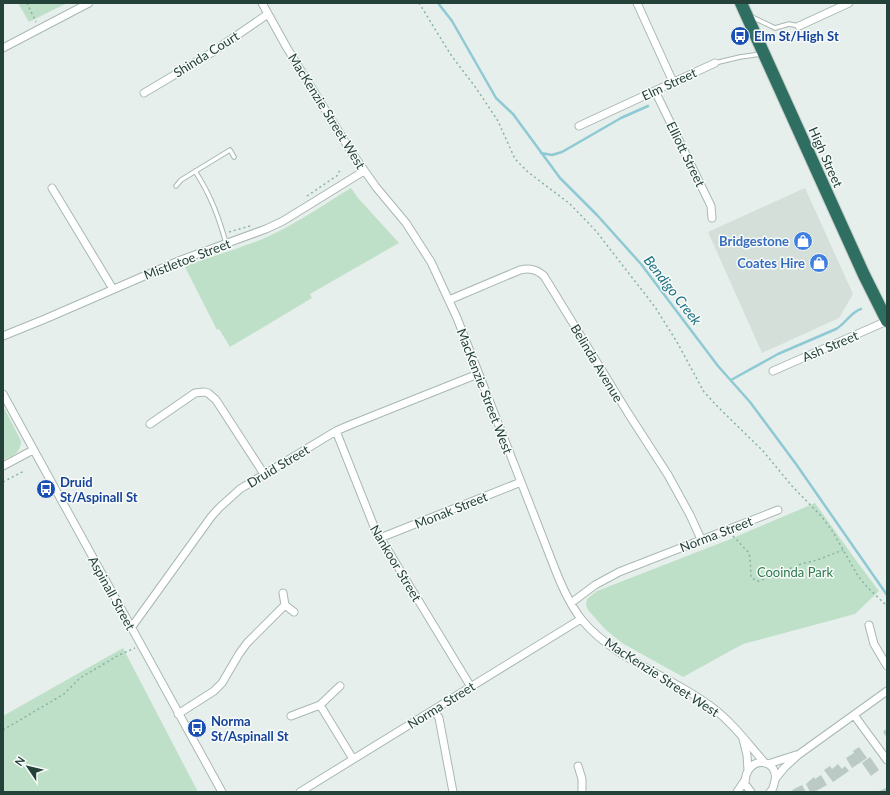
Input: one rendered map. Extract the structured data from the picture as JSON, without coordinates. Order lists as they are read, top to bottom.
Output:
{
  "streets": {
    "highway": ["High Street"],
    "street": [
      "Shinda Court",
      "Elm Street",
      "MacKenzie Street West",
      "Elliott Street",
      "Mistletoe Street",
      "Ash Street",
      "Belinda Avenue",
      "Druid Street",
      "Monak Street",
      "Norma Street",
      "Nankoor Street",
      "Aspinall Street"
    ]
  },
  "crossings": [
    ["Shinda Court", "MacKenzie Street West"],
    ["Elm Street", "Elliott Street"],
    ["Elm Street", "High Street"],
    ["MacKenzie Street West", "Mistletoe Street"],
    ["MacKenzie Street West", "Belinda Avenue"],
    ["MacKenzie Street West", "Druid Street"],
    ["MacKenzie Street West", "Monak Street"],
    ["MacKenzie Street West", "Norma Street"],
    ["High Street", "Ash Street"],
    ["Belinda Avenue", "Norma Street"],
    ["Druid Street", "Nankoor Street"],
    ["Druid Street", "Aspinall Street"],
    ["Monak Street", "Nankoor Street"],
    ["Norma Street", "Nankoor Street"]
  ],
  "water": ["Bendigo Creek"],
  "parks": ["Cooinda Park"],
  "places": {
    "bus stop": ["Elm St/High St", "Druid St/Aspinall St", "Norma St/Aspinall St"],
    "shop": ["Bridgestone", "Coates Hire"]
  },
  "north": "top left"
}
